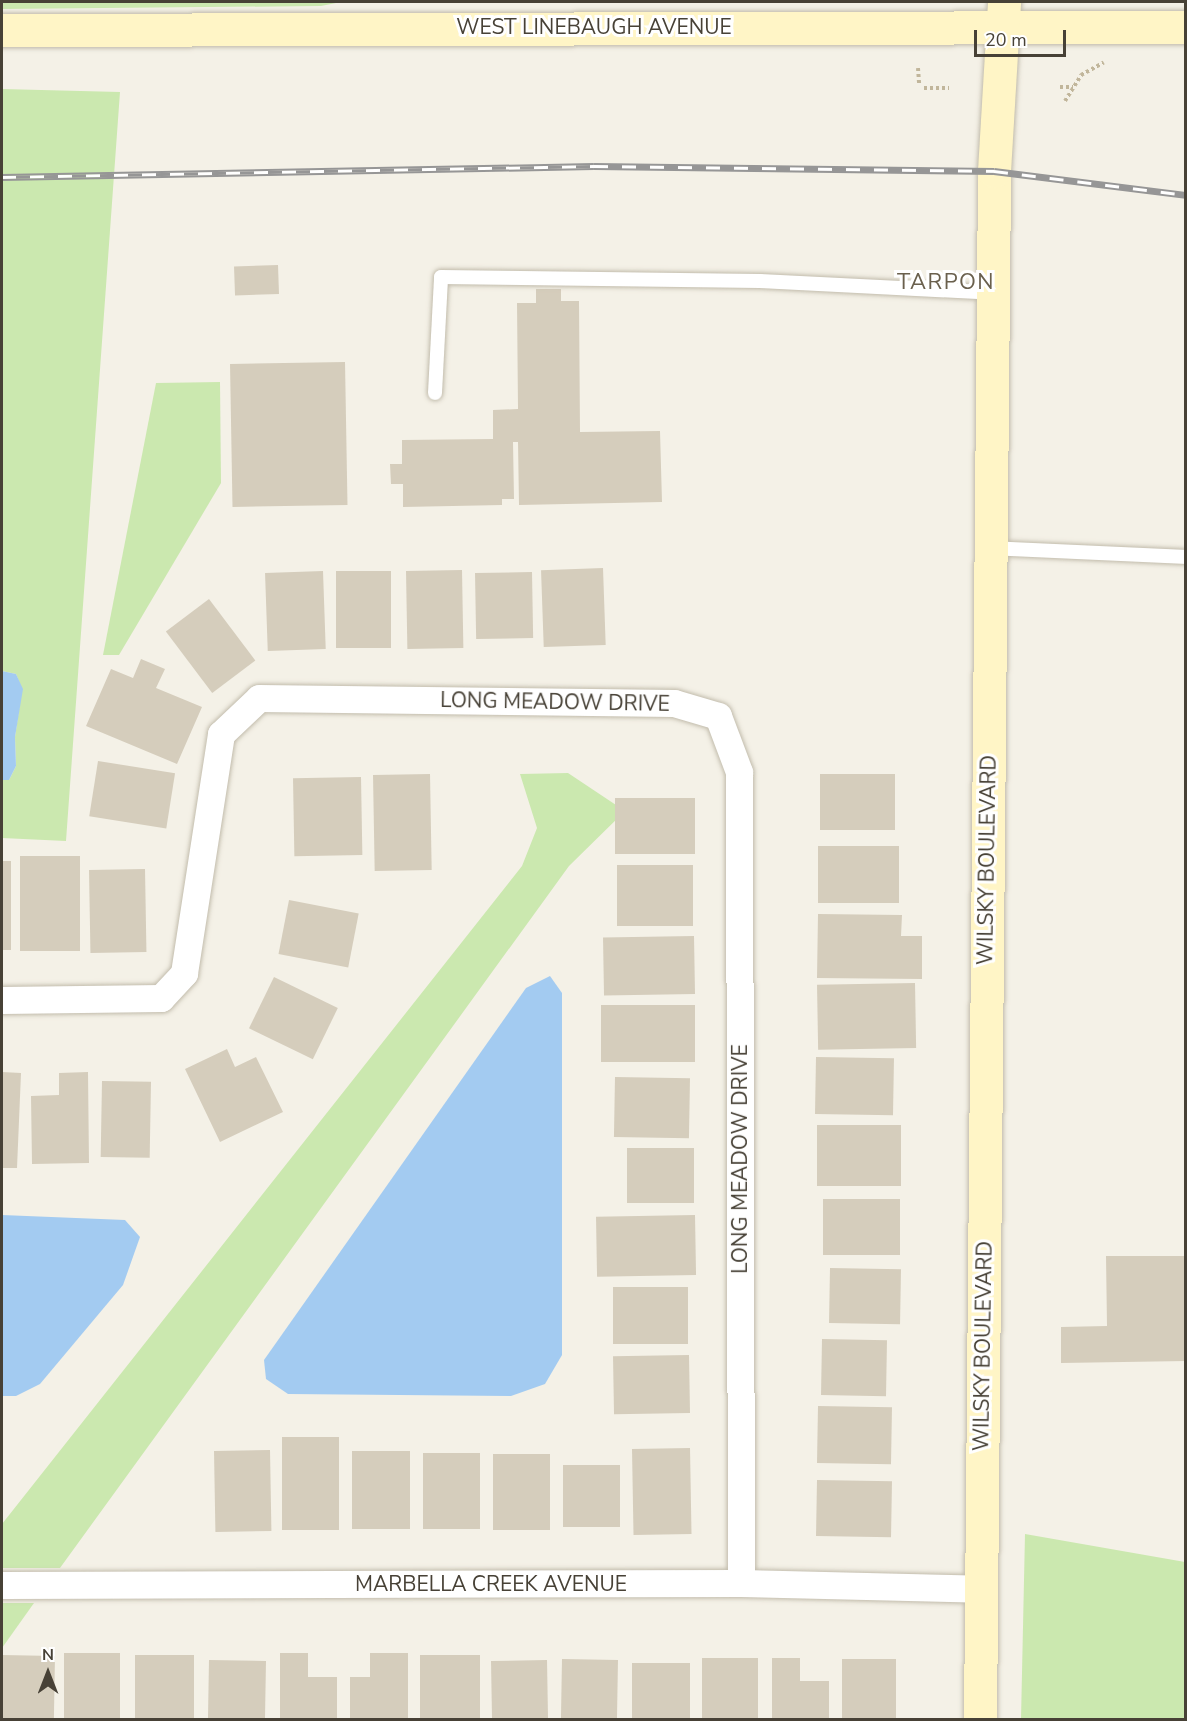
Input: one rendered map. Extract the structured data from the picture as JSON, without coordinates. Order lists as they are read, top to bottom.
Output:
{
  "streets": {
    "main road": ["WEST LINEBAUGH AVENUE", "WILSKY BOULEVARD"],
    "street": ["LONG MEADOW DRIVE", "MARBELLA CREEK AVENUE"]
  },
  "crossings": [
    ["WEST LINEBAUGH AVENUE", "WILSKY BOULEVARD"],
    ["LONG MEADOW DRIVE", "MARBELLA CREEK AVENUE"],
    ["WILSKY BOULEVARD", "MARBELLA CREEK AVENUE"]
  ],
  "districts": ["TARPON"],
  "scale_bar": "20 m",
  "north": "top"
}
